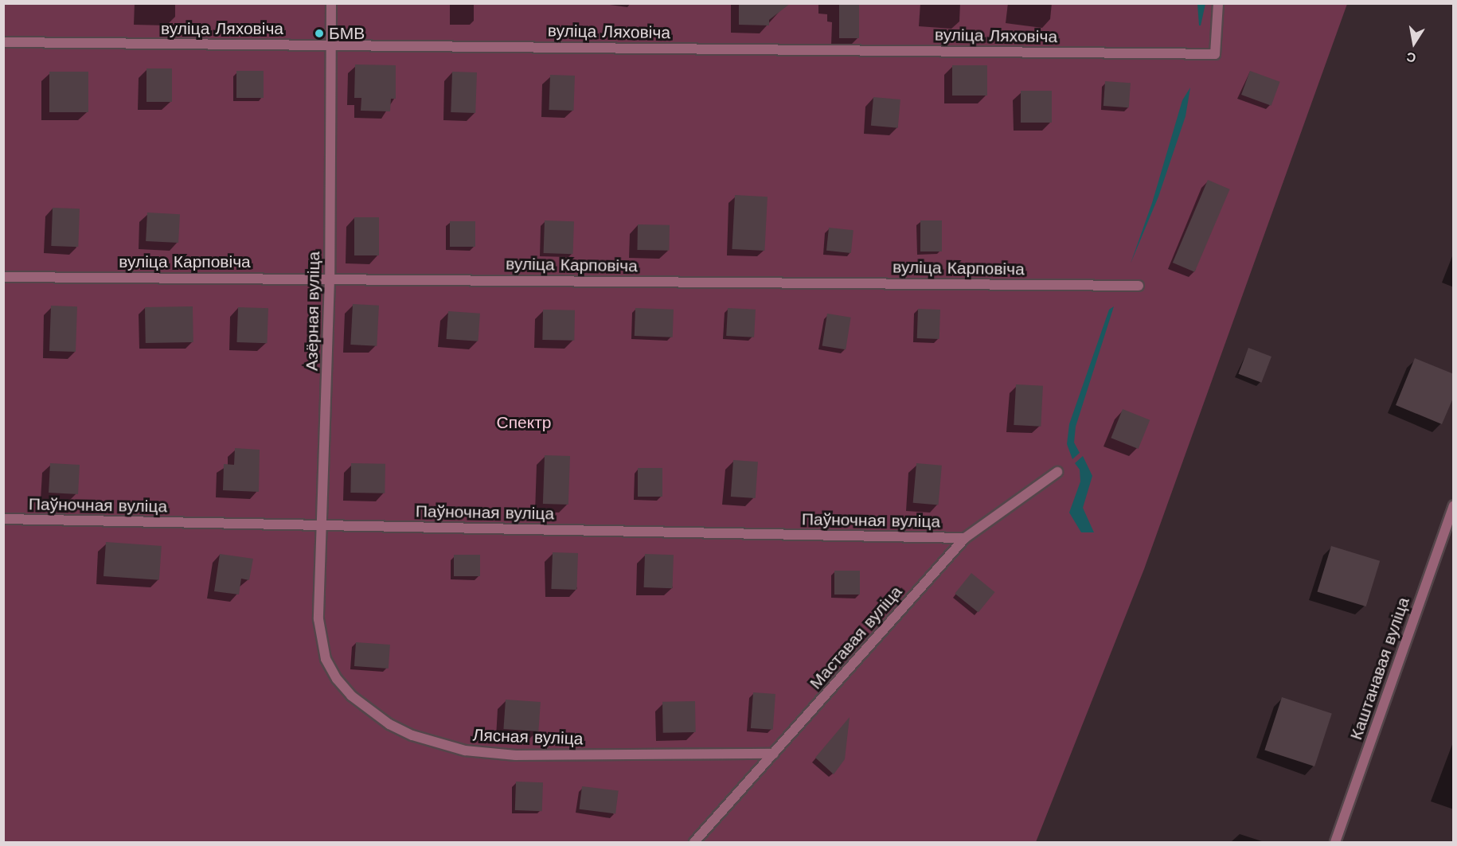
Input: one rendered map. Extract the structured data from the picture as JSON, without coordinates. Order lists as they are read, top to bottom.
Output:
{
  "streets": {
    "street": [
      "вуліца Ляховіча",
      "вуліца Карповіча",
      "Азёрная вуліца",
      "Паўночная вуліца",
      "Маставая вуліца",
      "Каштанавая вуліца",
      "Лясная вуліца"
    ]
  },
  "crossings": [
    ["вуліца Ляховіча", "Азёрная вуліца"],
    ["вуліца Карповіча", "Азёрная вуліца"],
    ["Азёрная вуліца", "Паўночная вуліца"],
    ["Азёрная вуліца", "Лясная вуліца"],
    ["Паўночная вуліца", "Маставая вуліца"],
    ["Маставая вуліца", "Лясная вуліца"]
  ],
  "parks": ["Спектр"],
  "places": ["БМВ"],
  "north": "bottom"
}
